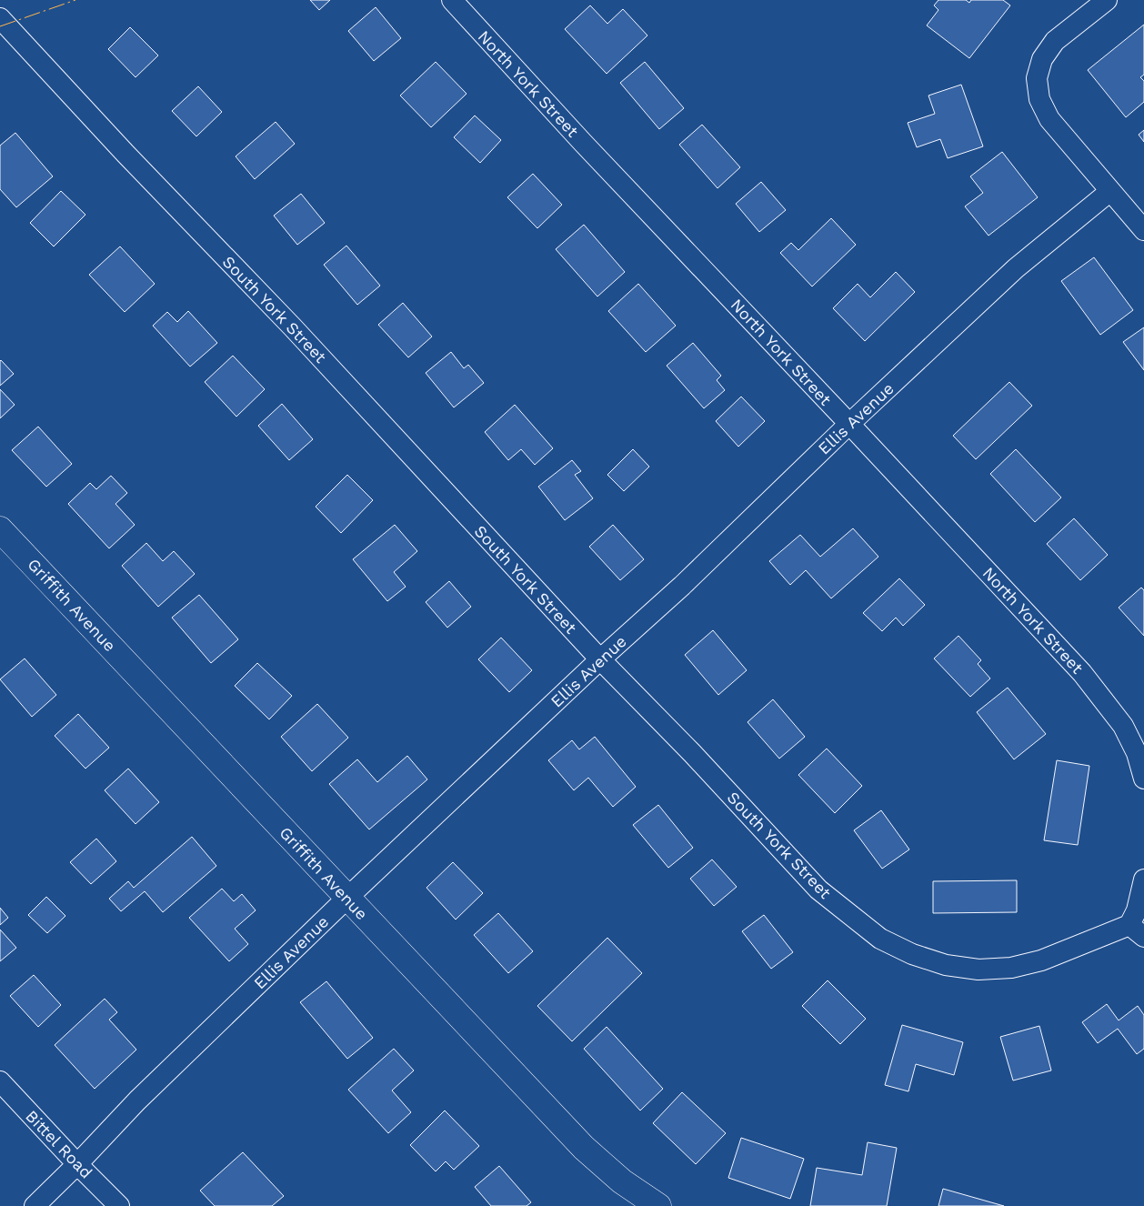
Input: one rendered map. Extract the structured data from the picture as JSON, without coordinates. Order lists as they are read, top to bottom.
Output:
{
  "streets": {
    "street": [
      "North York Street",
      "South York Street",
      "Ellis Avenue",
      "Griffith Avenue",
      "Bittel Road"
    ]
  },
  "crossings": [
    ["North York Street", "Ellis Avenue"],
    ["South York Street", "Ellis Avenue"],
    ["Ellis Avenue", "Griffith Avenue"],
    ["Ellis Avenue", "Bittel Road"]
  ]
}
